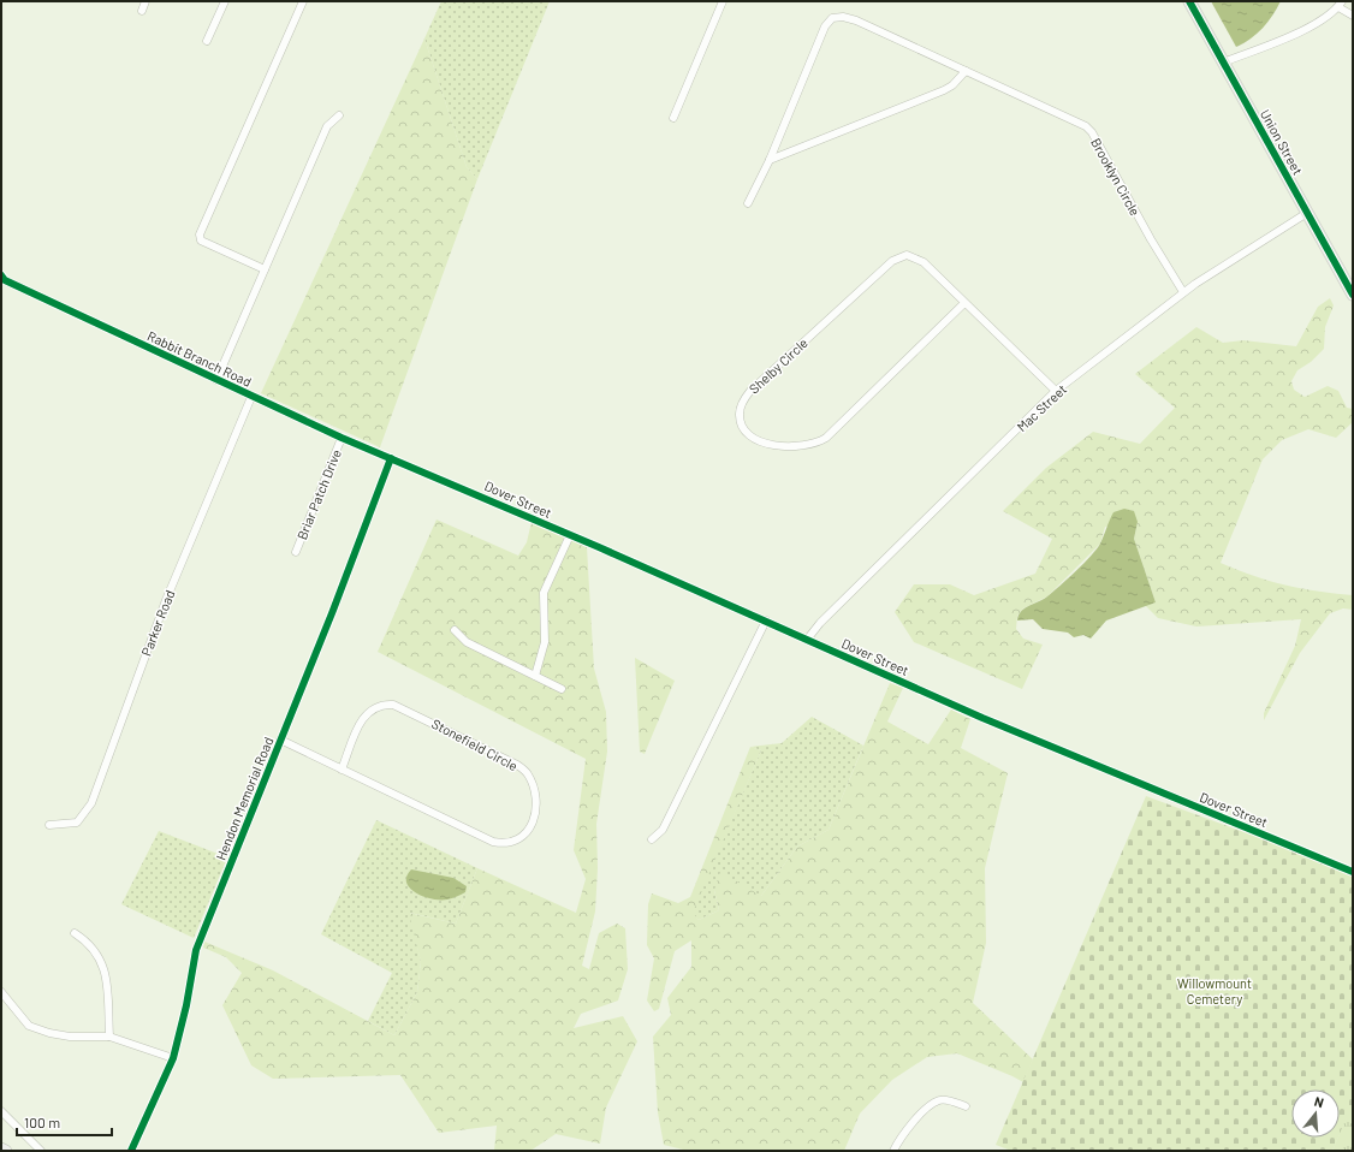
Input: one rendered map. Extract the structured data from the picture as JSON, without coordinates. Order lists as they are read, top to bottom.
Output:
{
  "streets": {
    "main road": ["Union Street"],
    "street": [
      "Brooklyn Circle",
      "Rabbit Branch Road",
      "Shelby Circle",
      "Mac Street",
      "Briar Patch Drive",
      "Dover Street",
      "Parker Road",
      "Stonefield Circle",
      "Hendon Memorial Road"
    ]
  },
  "crossings": [
    ["Union Street", "Mac Street"],
    ["Brooklyn Circle", "Mac Street"],
    ["Rabbit Branch Road", "Briar Patch Drive"],
    ["Rabbit Branch Road", "Dover Street"],
    ["Rabbit Branch Road", "Parker Road"],
    ["Rabbit Branch Road", "Hendon Memorial Road"],
    ["Shelby Circle", "Mac Street"],
    ["Mac Street", "Dover Street"],
    ["Dover Street", "Hendon Memorial Road"],
    ["Stonefield Circle", "Hendon Memorial Road"]
  ],
  "parks": ["Willowmount Cemetery"],
  "scale_bar": "100 m",
  "north": "top"
}
